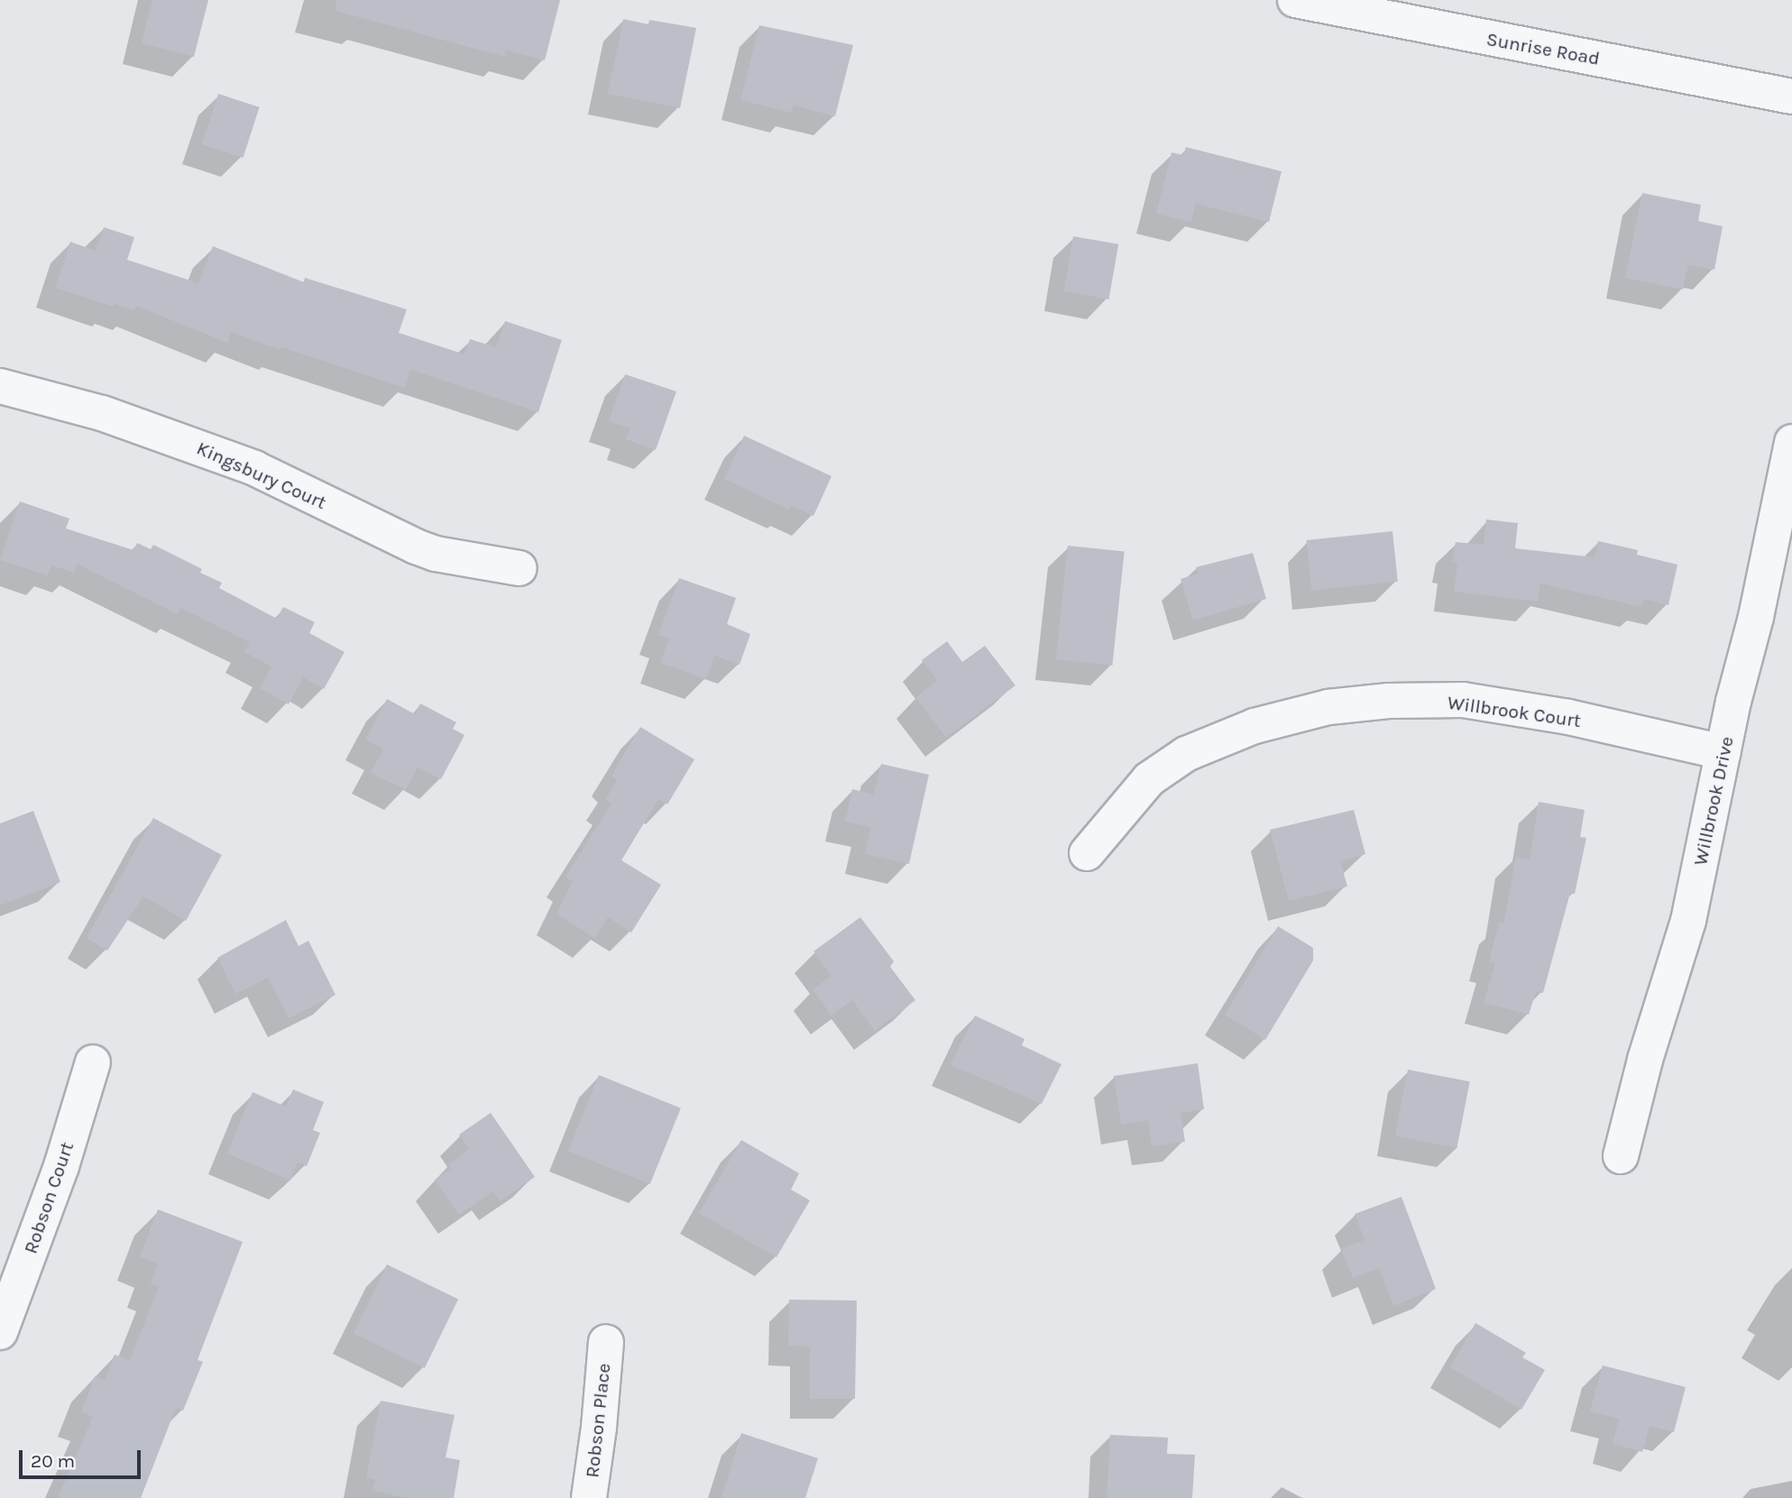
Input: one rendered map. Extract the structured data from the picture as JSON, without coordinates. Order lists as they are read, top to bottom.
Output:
{
  "streets": {
    "street": [
      "Sunrise Road",
      "Kingsbury Court",
      "Willbrook Court",
      "Willbrook Drive",
      "Robson Court",
      "Robson Place"
    ]
  },
  "crossings": [
    ["Willbrook Court", "Willbrook Drive"]
  ],
  "scale_bar": "20 m"
}
